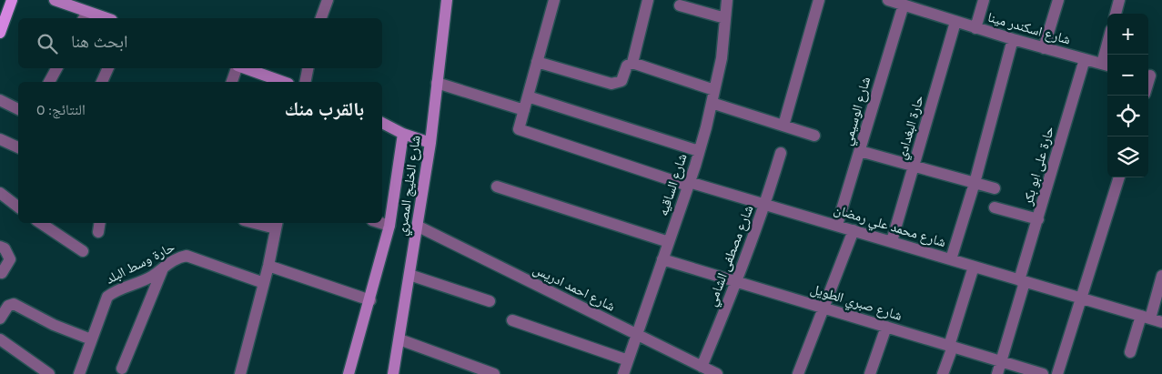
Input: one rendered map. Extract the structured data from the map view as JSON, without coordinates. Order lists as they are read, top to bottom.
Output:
{
  "streets": {
    "main road": ["شارع الخليج المصري"],
    "street": [
      "شارع اسكندر مينا",
      "شارع الوسيمي",
      "حارة البغدادي",
      "حارة على ابو بكر",
      "شارع الساقيه",
      "شارع محمد علي رمضان",
      "شارع مصطفى الشامي",
      "حارة وسط البلد",
      "شارع احمد ادريس",
      "شارع صبري الطويل"
    ]
  },
  "crossings": [
    ["شارع اسكندر مينا", "شارع الوسيمي"],
    ["شارع اسكندر مينا", "حارة البغدادي"],
    ["شارع اسكندر مينا", "حارة على ابو بكر"],
    ["شارع الوسيمي", "شارع محمد علي رمضان"],
    ["حارة البغدادي", "شارع محمد علي رمضان"],
    ["حارة على ابو بكر", "شارع محمد علي رمضان"],
    ["حارة على ابو بكر", "شارع صبري الطويل"],
    ["شارع الساقيه", "شارع محمد علي رمضان"],
    ["شارع الساقيه", "شارع احمد ادريس"],
    ["شارع الساقيه", "شارع صبري الطويل"],
    ["شارع الخليج المصري", "شارع احمد ادريس"],
    ["شارع محمد علي رمضان", "شارع مصطفى الشامي"],
    ["شارع مصطفى الشامي", "شارع احمد ادريس"],
    ["شارع مصطفى الشامي", "شارع صبري الطويل"]
  ],
  "page": {
    "map_buttons": ["+", "−"],
    "search": "ابحث هنا",
    "heading": ["بالقرب منك", "النتائج: 0"]
  }
}
